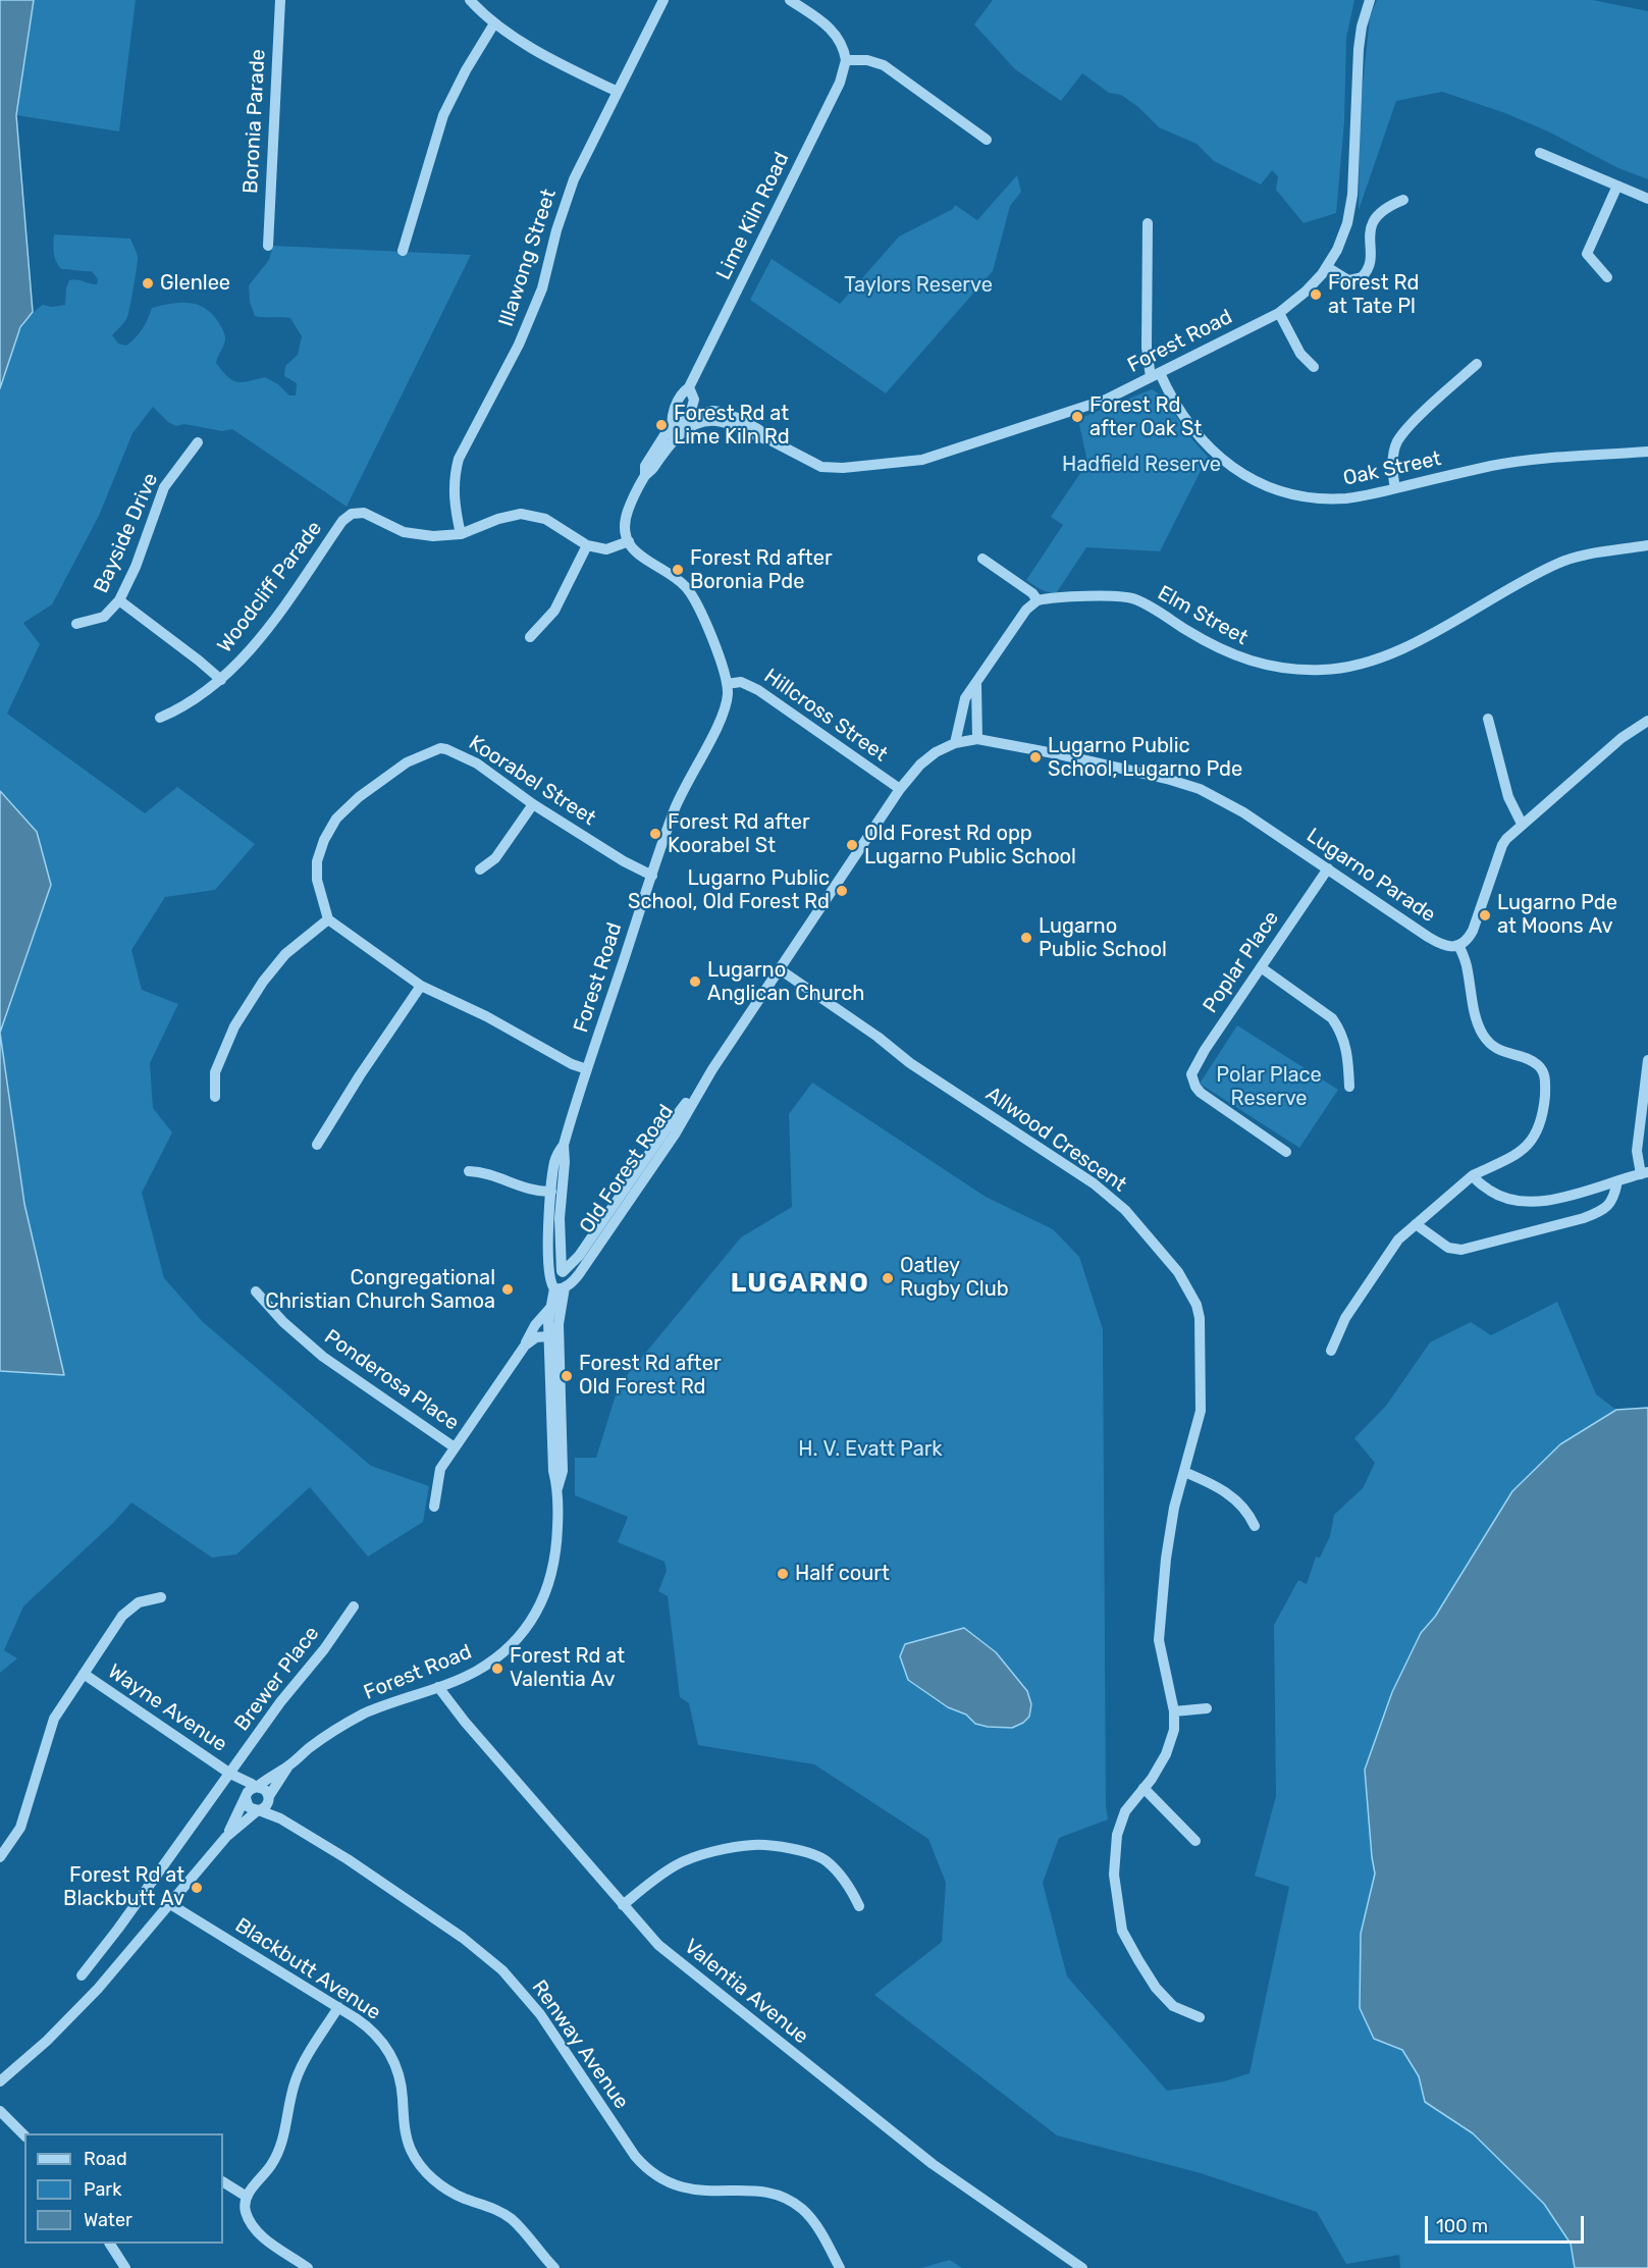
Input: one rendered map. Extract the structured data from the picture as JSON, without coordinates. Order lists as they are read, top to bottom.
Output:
{
  "streets": {
    "street": [
      "Boronia Parade",
      "Lime Kiln Road",
      "Illawong Street",
      "Forest Road",
      "Oak Street",
      "Bayside Drive",
      "Woodcliff Parade",
      "Elm Street",
      "Hillcross Street",
      "Koorabel Street",
      "Lugarno Parade",
      "Poplar Place",
      "Allwood Crescent",
      "Old Forest Road",
      "Ponderosa Place",
      "Brewer Place",
      "Wayne Avenue",
      "Blackbutt Avenue",
      "Valentia Avenue",
      "Renway Avenue"
    ]
  },
  "crossings": [
    ["Lime Kiln Road", "Forest Road"],
    ["Illawong Street", "Woodcliff Parade"],
    ["Forest Road", "Oak Street"],
    ["Forest Road", "Hillcross Street"],
    ["Forest Road", "Koorabel Street"],
    ["Forest Road", "Old Forest Road"],
    ["Forest Road", "Ponderosa Place"],
    ["Forest Road", "Wayne Avenue"],
    ["Forest Road", "Valentia Avenue"],
    ["Forest Road", "Renway Avenue"],
    ["Hillcross Street", "Old Forest Road"],
    ["Lugarno Parade", "Poplar Place"],
    ["Lugarno Parade", "Old Forest Road"],
    ["Allwood Crescent", "Old Forest Road"],
    ["Brewer Place", "Wayne Avenue"],
    ["Wayne Avenue", "Renway Avenue"]
  ],
  "districts": ["LUGARNO"],
  "parks": [
    "Taylors Reserve",
    "Hadfield Reserve",
    "Polar Place Reserve",
    "H. V. Evatt Park"
  ],
  "places": [
    "Glenlee",
    "Forest Rd at Tate Pl",
    "Forest Rd after Oak St",
    "Forest Rd at Lime Kiln Rd",
    "Forest Rd after Boronia Pde",
    "Lugarno Public School, Lugarno Pde",
    "Forest Rd after Koorabel St",
    "Old Forest Rd opp Lugarno Public School",
    "Lugarno Public School, Old Forest Rd",
    "Lugarno Pde at Moons Av",
    "Lugarno Public School",
    "Lugarno Anglican Church",
    "Oatley Rugby Club",
    "Congregational Christian Church Samoa",
    "Forest Rd after Old Forest Rd",
    "Half court",
    "Forest Rd at Valentia Av",
    "Forest Rd at Blackbutt Av"
  ],
  "legend": ["Road", "Park", "Water"],
  "scale_bar": "100 m"
}
